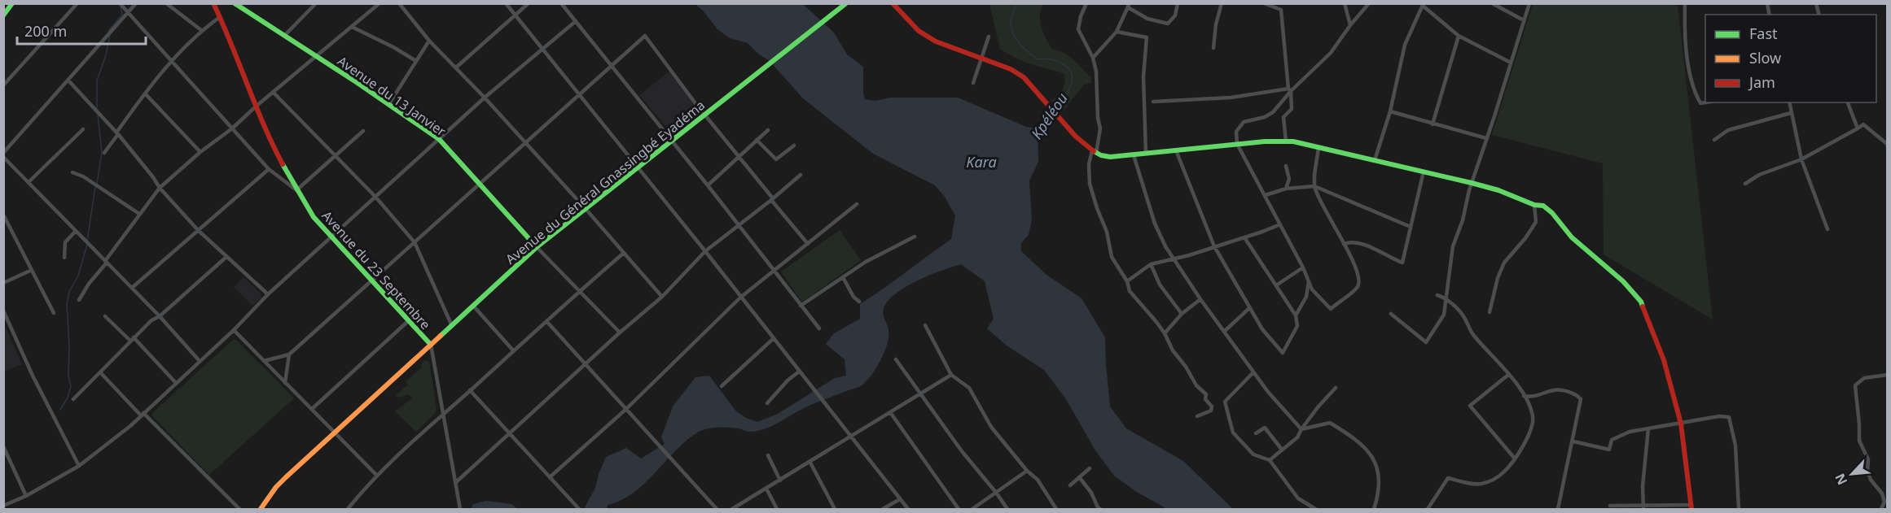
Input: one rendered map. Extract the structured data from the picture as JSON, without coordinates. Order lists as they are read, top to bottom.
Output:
{
  "streets": {
    "main road": ["Avenue du 13 Janvier", "Avenue du Général Gnassingbé Eyadéma", "Avenue du 23 Septembre"]
  },
  "crossings": [
    ["Avenue du 13 Janvier", "Avenue du Général Gnassingbé Eyadéma"],
    ["Avenue du Général Gnassingbé Eyadéma", "Avenue du 23 Septembre"]
  ],
  "water": ["Kpéléou", "Kara"],
  "legend": ["Fast", "Slow", "Jam"],
  "scale_bar": "200 m",
  "north": "bottom left"
}
